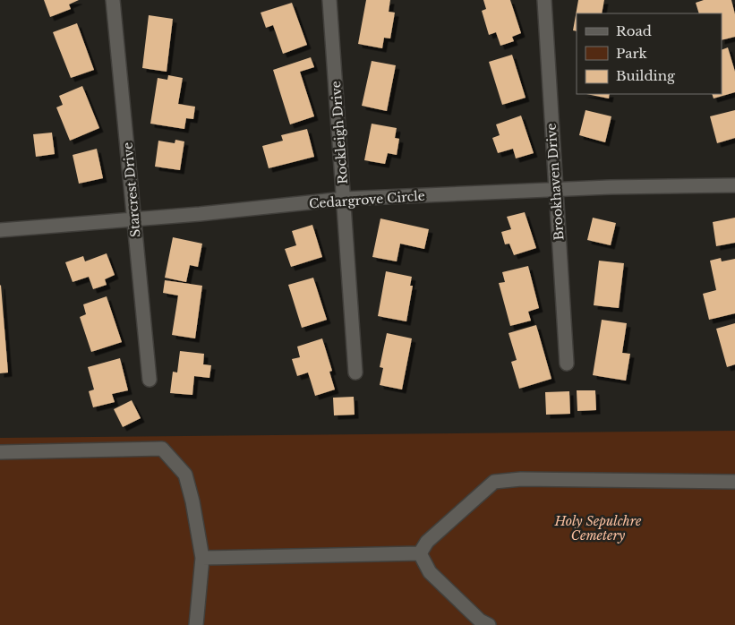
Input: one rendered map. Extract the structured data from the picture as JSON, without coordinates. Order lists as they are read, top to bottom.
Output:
{
  "streets": {
    "street": [
      "Rockleigh Drive",
      "Brookhaven Drive",
      "Starcrest Drive",
      "Cedargrove Circle"
    ]
  },
  "crossings": [
    ["Rockleigh Drive", "Cedargrove Circle"],
    ["Brookhaven Drive", "Cedargrove Circle"],
    ["Starcrest Drive", "Cedargrove Circle"]
  ],
  "parks": ["Holy Sepulchre Cemetery"],
  "legend": ["Road", "Park", "Building"]
}
